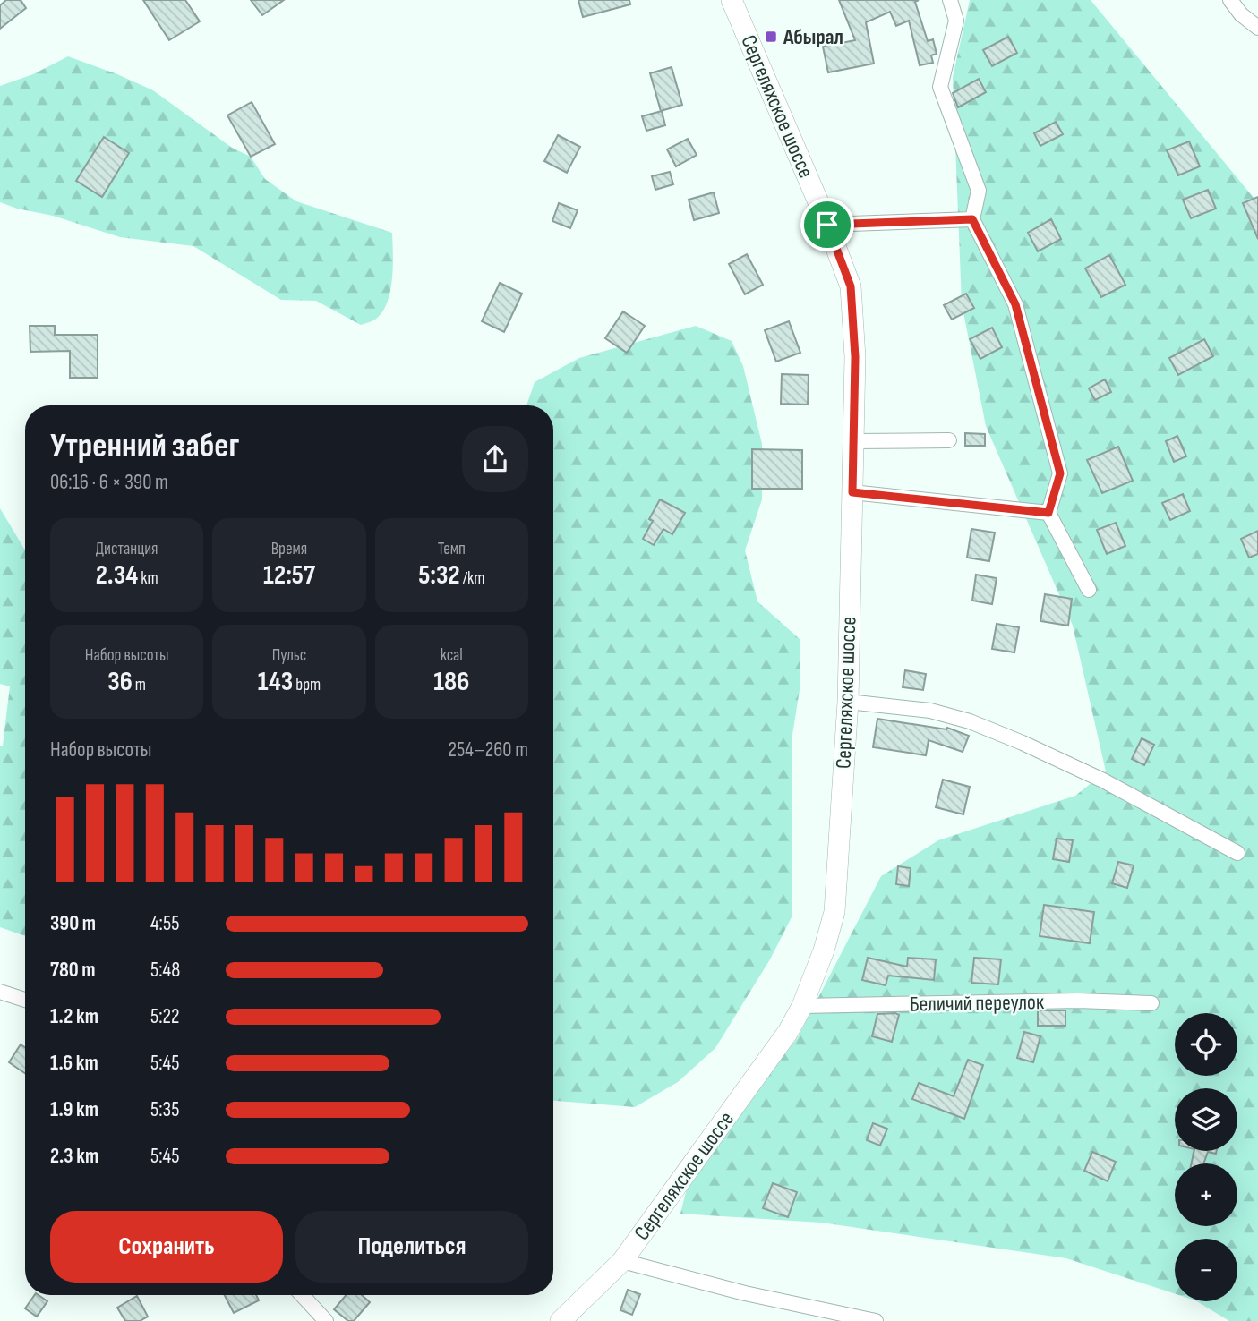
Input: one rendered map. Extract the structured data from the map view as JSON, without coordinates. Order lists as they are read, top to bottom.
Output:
{
  "streets": {
    "main road": ["Сергеляхское шоссе"],
    "street": ["Беличий переулок"]
  },
  "crossings": [
    ["Сергеляхское шоссе", "Беличий переулок"]
  ],
  "places": {
    "transit": ["Абырал"]
  },
  "page": {
    "heading": ["Утренний забег", "06:16 · 6 × 390 m"],
    "stats": [
      ["Дистанция", "2.34 km"],
      ["Время", "12:57"],
      ["Темп", "5:32 /km"],
      ["Набор высоты", "36 m"],
      ["Пульс", "143 bpm"],
      ["kcal", "186"]
    ],
    "chart": ["Набор высоты", "254–260 m"],
    "list": [
      {
        "name": "390 m",
        "note": "4:55"
      },
      {
        "name": "780 m",
        "note": "5:48"
      },
      {
        "name": "1.2 km",
        "note": "5:22"
      },
      {
        "name": "1.6 km",
        "note": "5:45"
      },
      {
        "name": "1.9 km",
        "note": "5:35"
      },
      {
        "name": "2.3 km",
        "note": "5:45"
      }
    ],
    "map_buttons": ["+", "−"],
    "buttons": ["Сохранить", "Поделиться"]
  }
}
